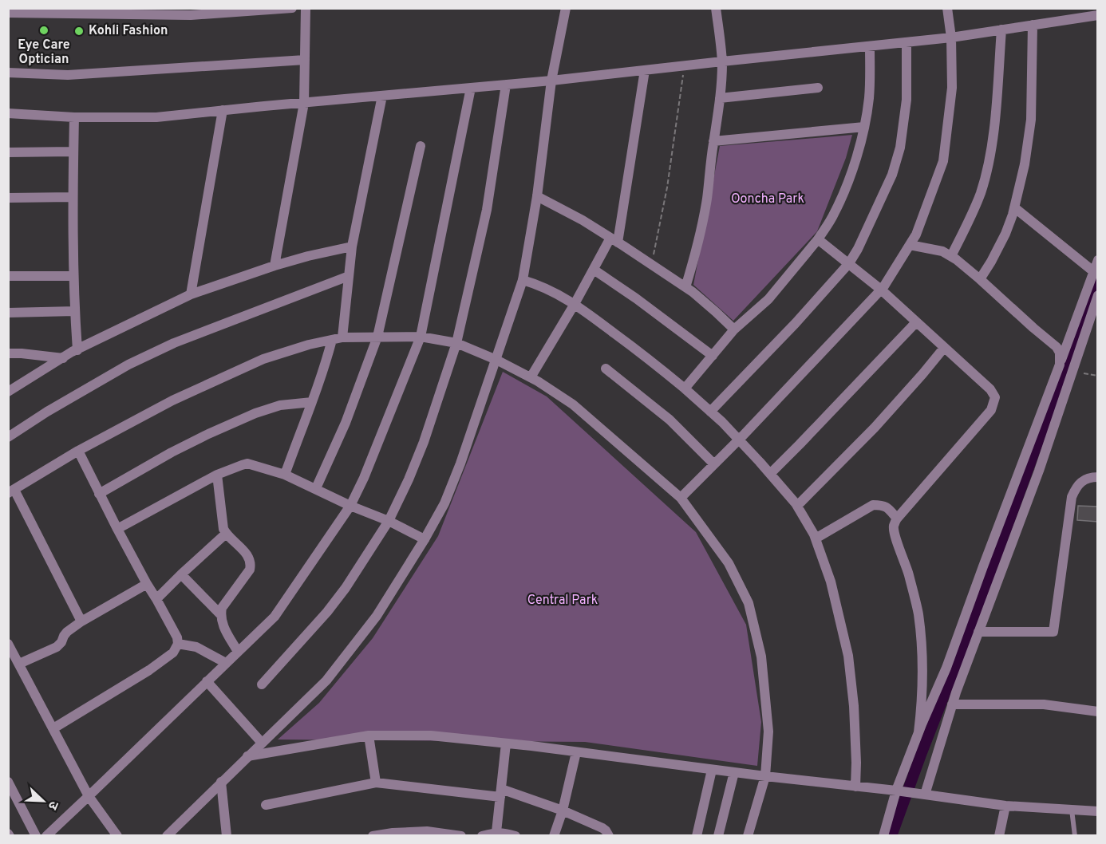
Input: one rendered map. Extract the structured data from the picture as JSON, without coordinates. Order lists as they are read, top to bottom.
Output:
{
  "parks": ["Ooncha Park", "Central Park"],
  "places": ["Eye Care Optician", "Kohli Fashion"],
  "north": "bottom right"
}
